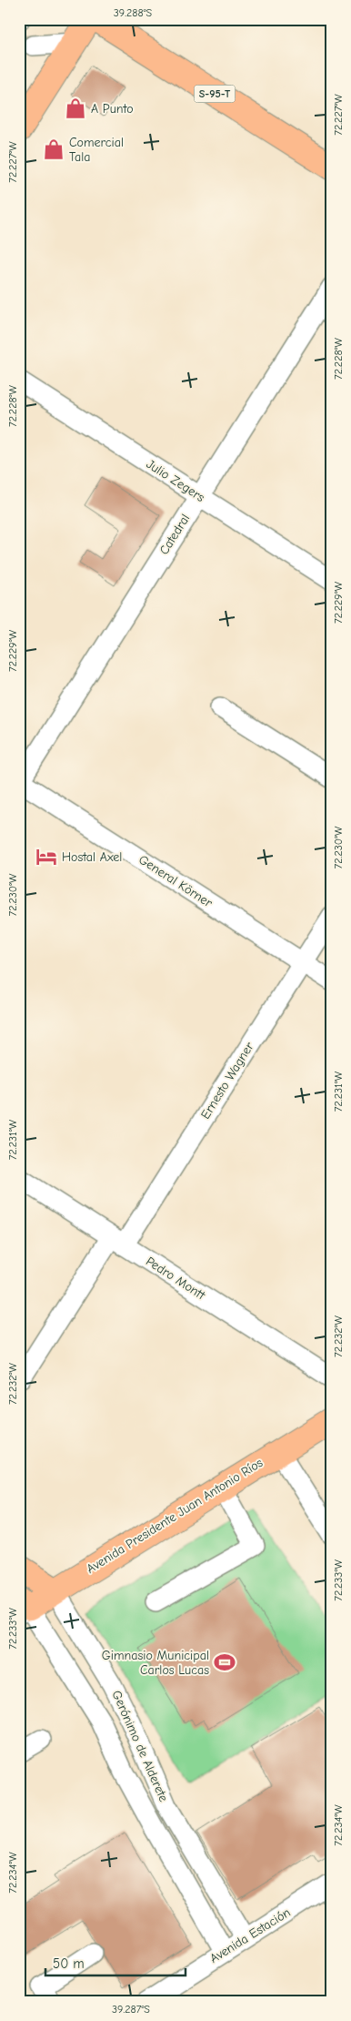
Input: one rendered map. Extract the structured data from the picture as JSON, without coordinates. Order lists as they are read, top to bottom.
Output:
{
  "streets": {
    "main road": ["S-95-T", "Avenida Presidente Juan Antonio Ríos", "Gerónimo de Alderete"],
    "street": [
      "Julio Zegers",
      "Catedral",
      "General Körner",
      "Ernesto Wagner",
      "Pedro Montt",
      "Avenida Estación"
    ]
  },
  "crossings": [
    ["Julio Zegers", "Catedral"],
    ["Catedral", "General Körner"],
    ["General Körner", "Ernesto Wagner"],
    ["Ernesto Wagner", "Pedro Montt"],
    ["Avenida Presidente Juan Antonio Ríos", "Gerónimo de Alderete"],
    ["Gerónimo de Alderete", "Avenida Estación"]
  ],
  "places": {
    "shop": ["A Punto", "Comercial Tala"],
    "hotel": ["Hostal Axel"],
    "sports": ["Gimnasio Municipal Carlos Lucas"]
  },
  "scale_bar": "50 m",
  "coordinates": [
    "39.288°S",
    "72.227°W",
    "72.228°W",
    "72.229°W",
    "72.230°W",
    "72.231°W",
    "72.232°W",
    "72.233°W",
    "72.234°W",
    "39.287°S"
  ]
}
